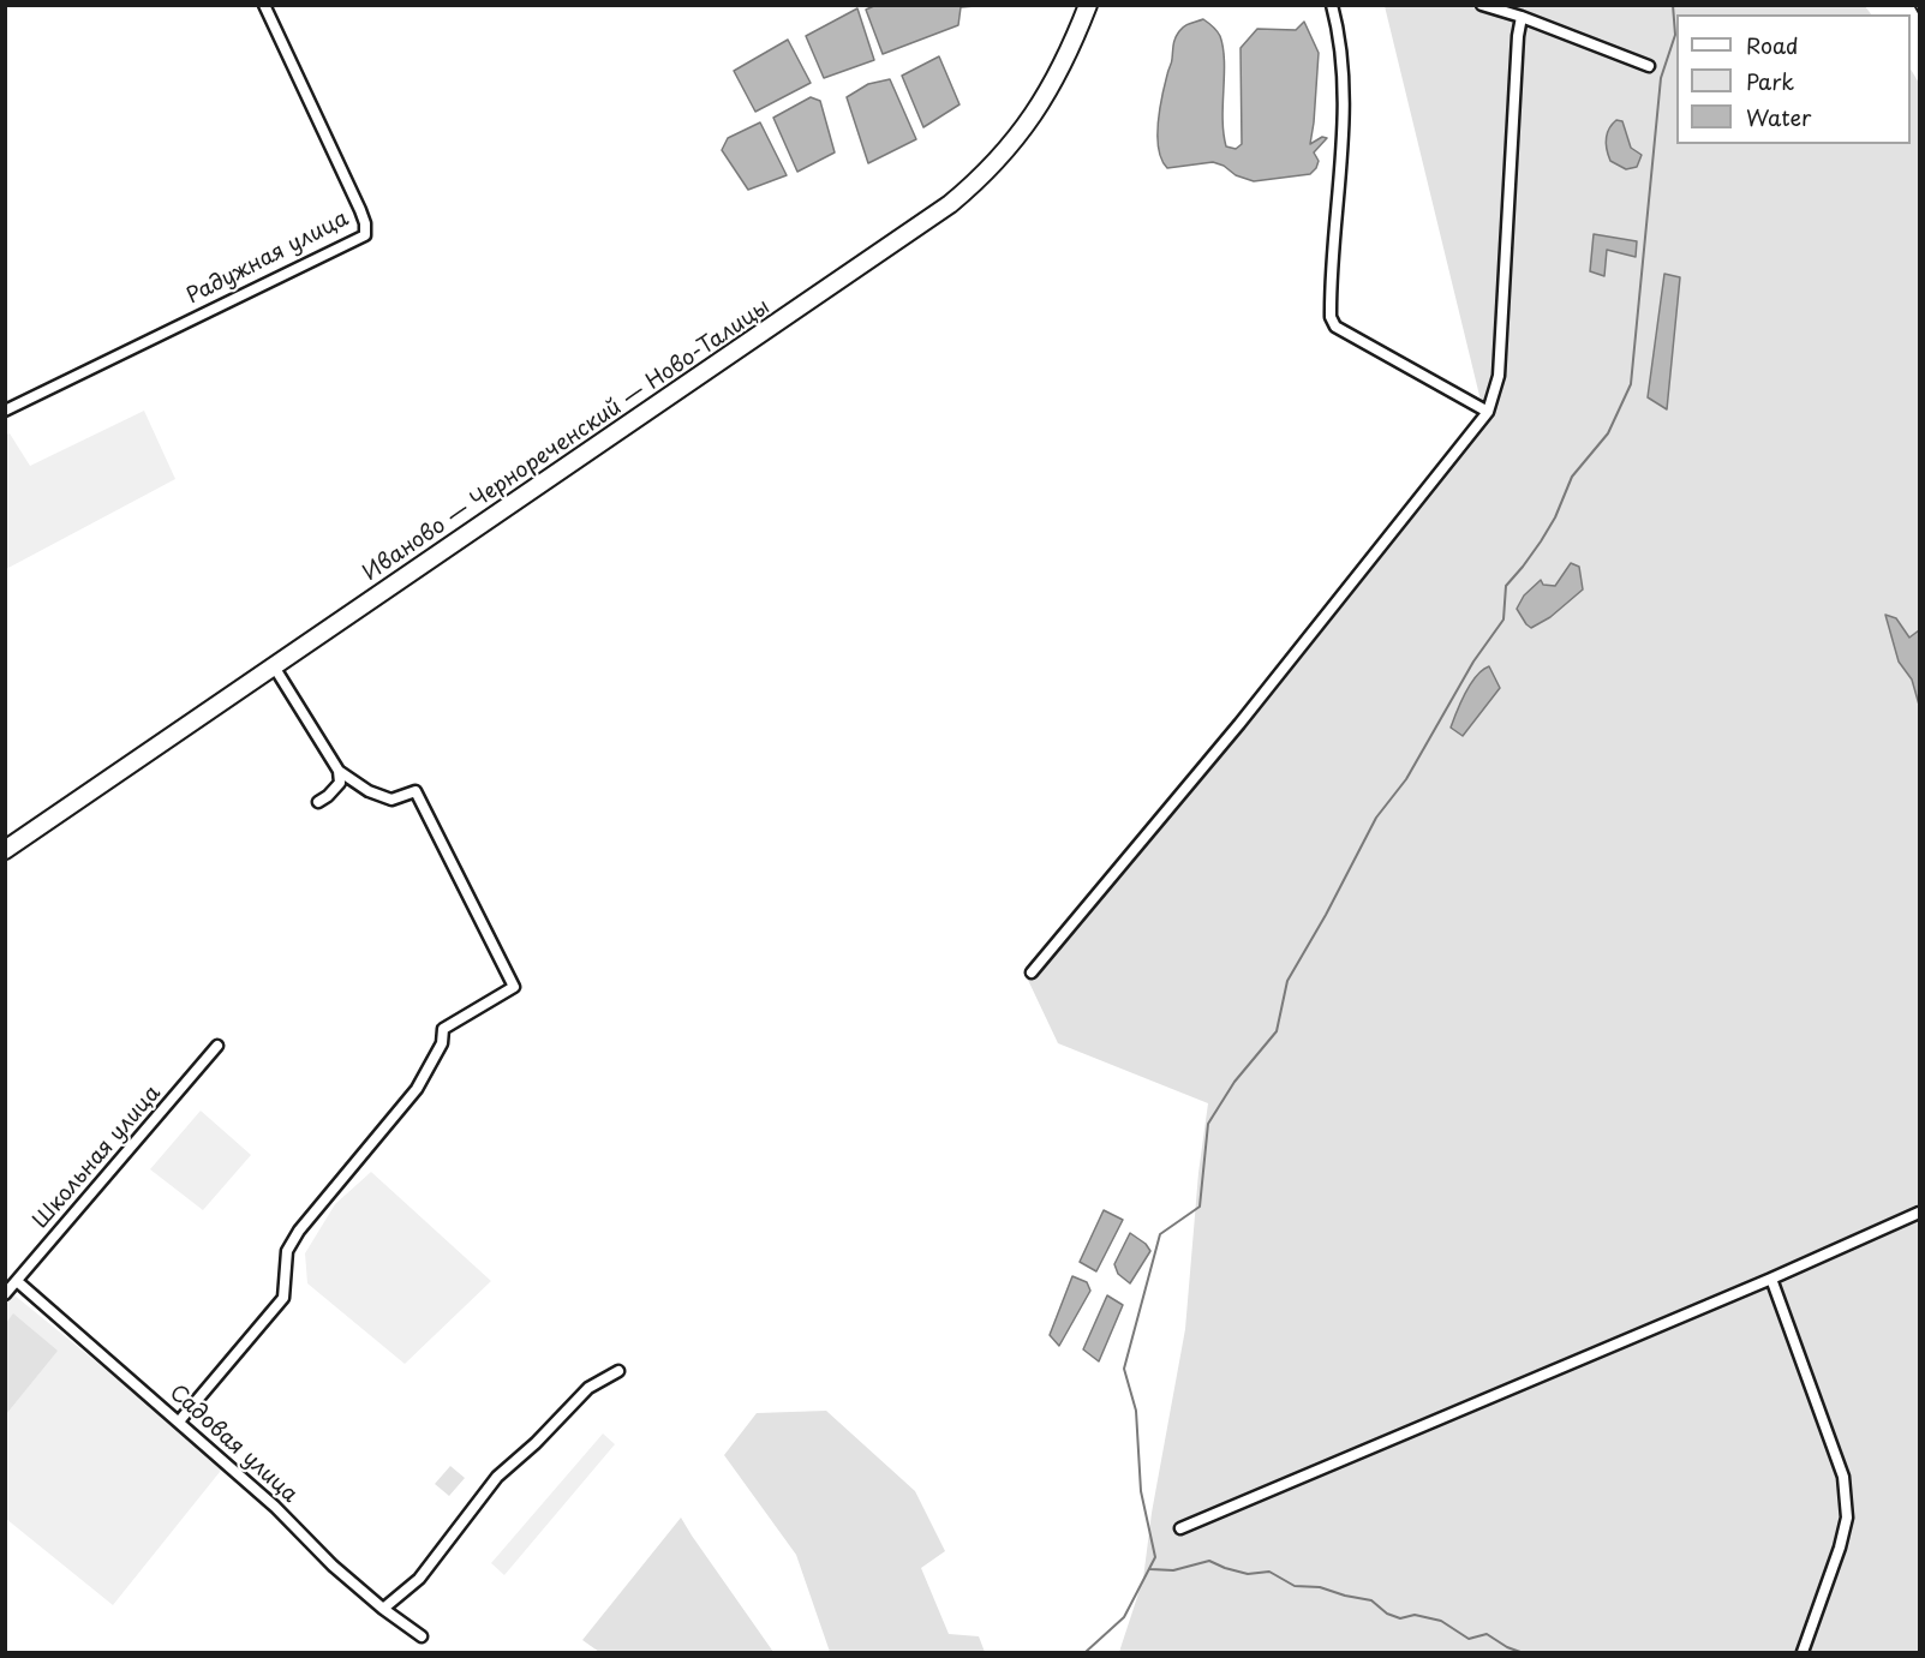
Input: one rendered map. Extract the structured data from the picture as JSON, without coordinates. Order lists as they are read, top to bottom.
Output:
{
  "streets": {
    "main road": ["Иваново — Чернореченский — Ново-Талицы"],
    "street": ["Радужная улица", "Школьная улица", "Садовая улица"]
  },
  "crossings": [
    ["Школьная улица", "Садовая улица"]
  ],
  "legend": ["Road", "Park", "Water"]
}
